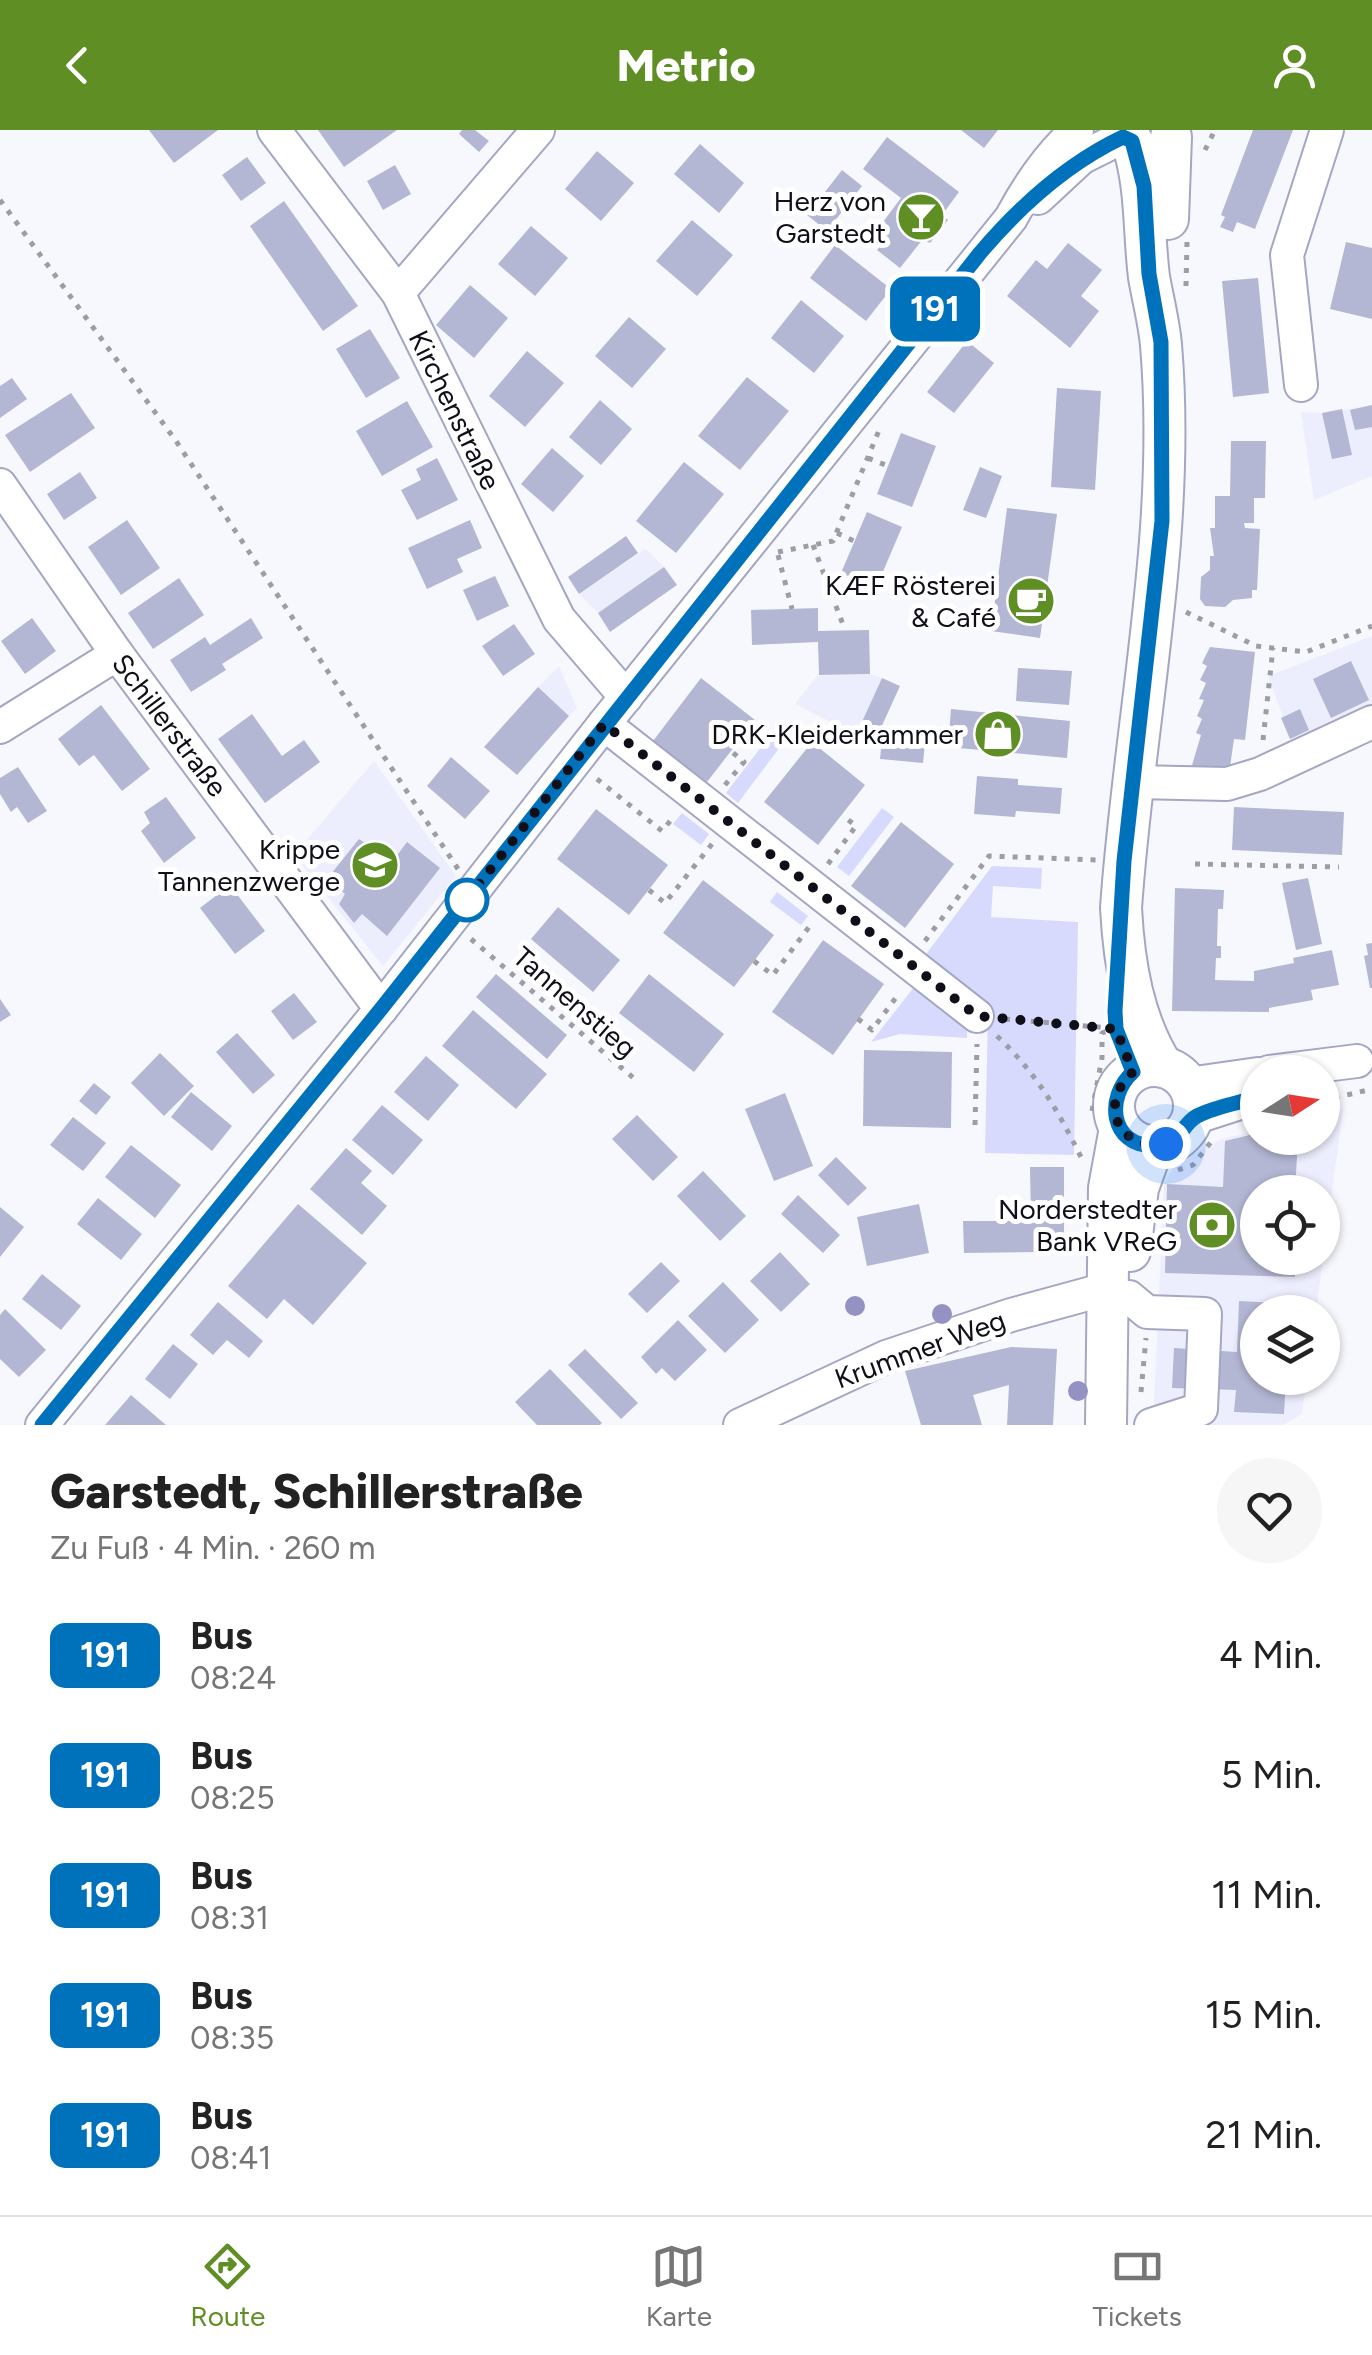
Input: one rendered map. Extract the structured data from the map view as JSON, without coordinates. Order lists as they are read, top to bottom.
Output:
{
  "streets": {
    "street": ["Kirchenstraße", "Schillerstraße", "Krummer Weg"],
    "path": ["Tannenstieg"]
  },
  "places": {
    "bar": ["Herz von Garstedt"],
    "cafe": ["KÆF Rösterei & Café"],
    "shop": ["DRK-Kleiderkammer"],
    "school or university": ["Krippe Tannenzwerge"],
    "bank": ["Norderstedter Bank VReG"]
  },
  "lines": ["bus line 191"],
  "north": "right",
  "page": {
    "header": "Metrio",
    "on_map": "191",
    "heading": ["Garstedt, Schillerstraße", "Zu Fuß · 4 Min. · 260 m"],
    "list": [
      {
        "mark": "191",
        "name": "Bus",
        "note": "08:24",
        "value": "4 Min."
      },
      {
        "mark": "191",
        "name": "Bus",
        "note": "08:25",
        "value": "5 Min."
      },
      {
        "mark": "191",
        "name": "Bus",
        "note": "08:31",
        "value": "11 Min."
      },
      {
        "mark": "191",
        "name": "Bus",
        "note": "08:35",
        "value": "15 Min."
      },
      {
        "mark": "191",
        "name": "Bus",
        "note": "08:41",
        "value": "21 Min."
      }
    ],
    "tabs": ["Route", "Karte", "Tickets"]
  }
}
